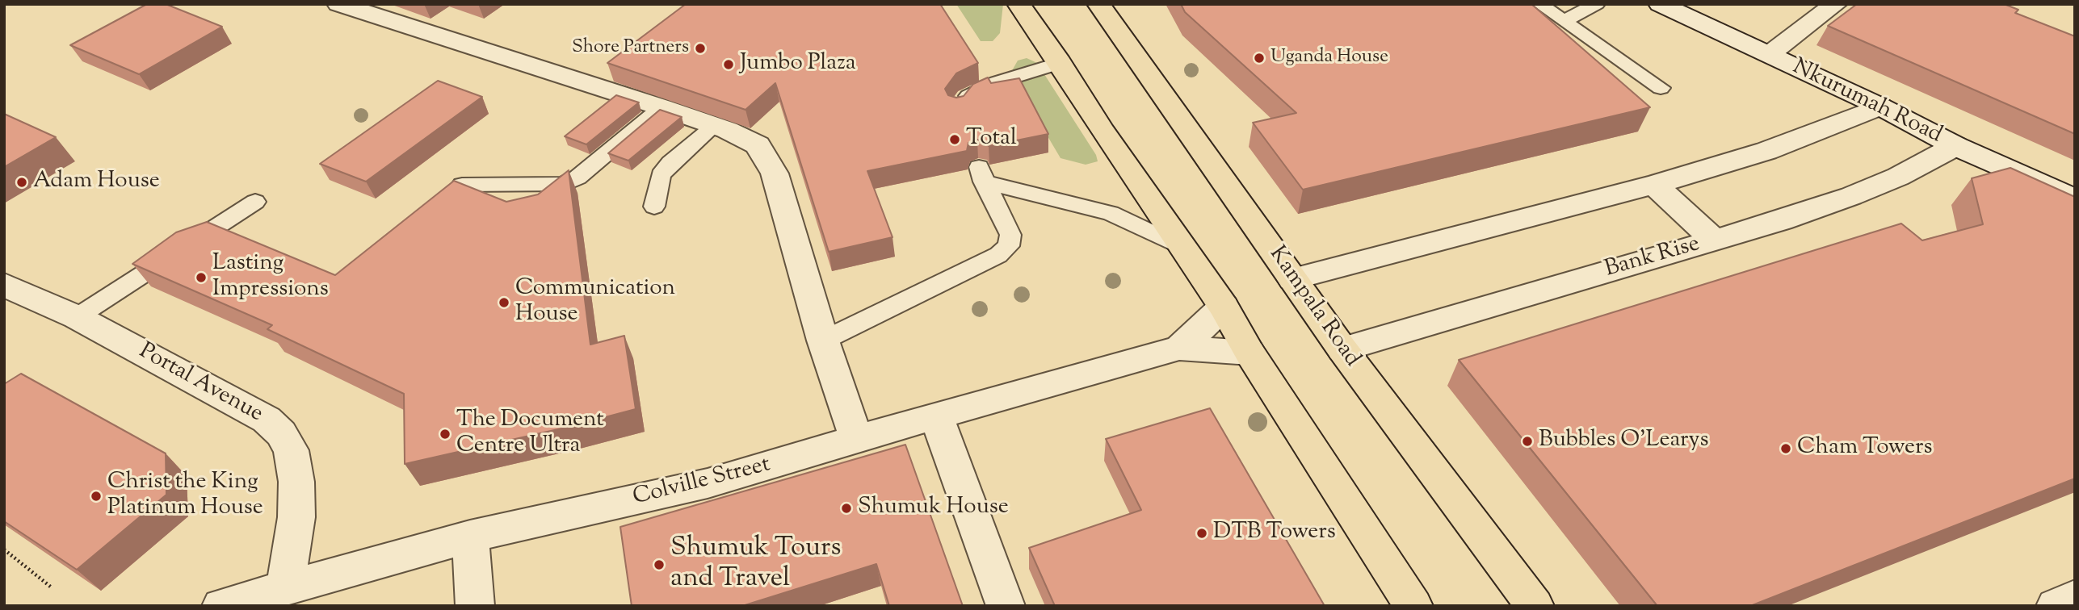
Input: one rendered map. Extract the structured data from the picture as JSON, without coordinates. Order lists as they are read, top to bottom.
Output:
{
  "streets": {
    "main road": ["Kampala Road"],
    "street": [
      "Nkurumah Road",
      "Bank Rise",
      "Portal Avenue",
      "Colville Street"
    ]
  },
  "crossings": [
    ["Nkurumah Road", "Bank Rise"],
    ["Bank Rise", "Kampala Road"],
    ["Portal Avenue", "Colville Street"]
  ],
  "places": [
    "Shore Partners",
    "Uganda House",
    "Jumbo Plaza",
    "Total",
    "Adam House",
    "Lasting Impressions",
    "Communication House",
    "The Document Centre Ultra",
    "Bubbles O'Learys",
    "Cham Towers",
    "Christ the King Platinum House",
    "Shumuk House",
    "DTB Towers",
    "Shumuk Tours and Travel"
  ]
}
